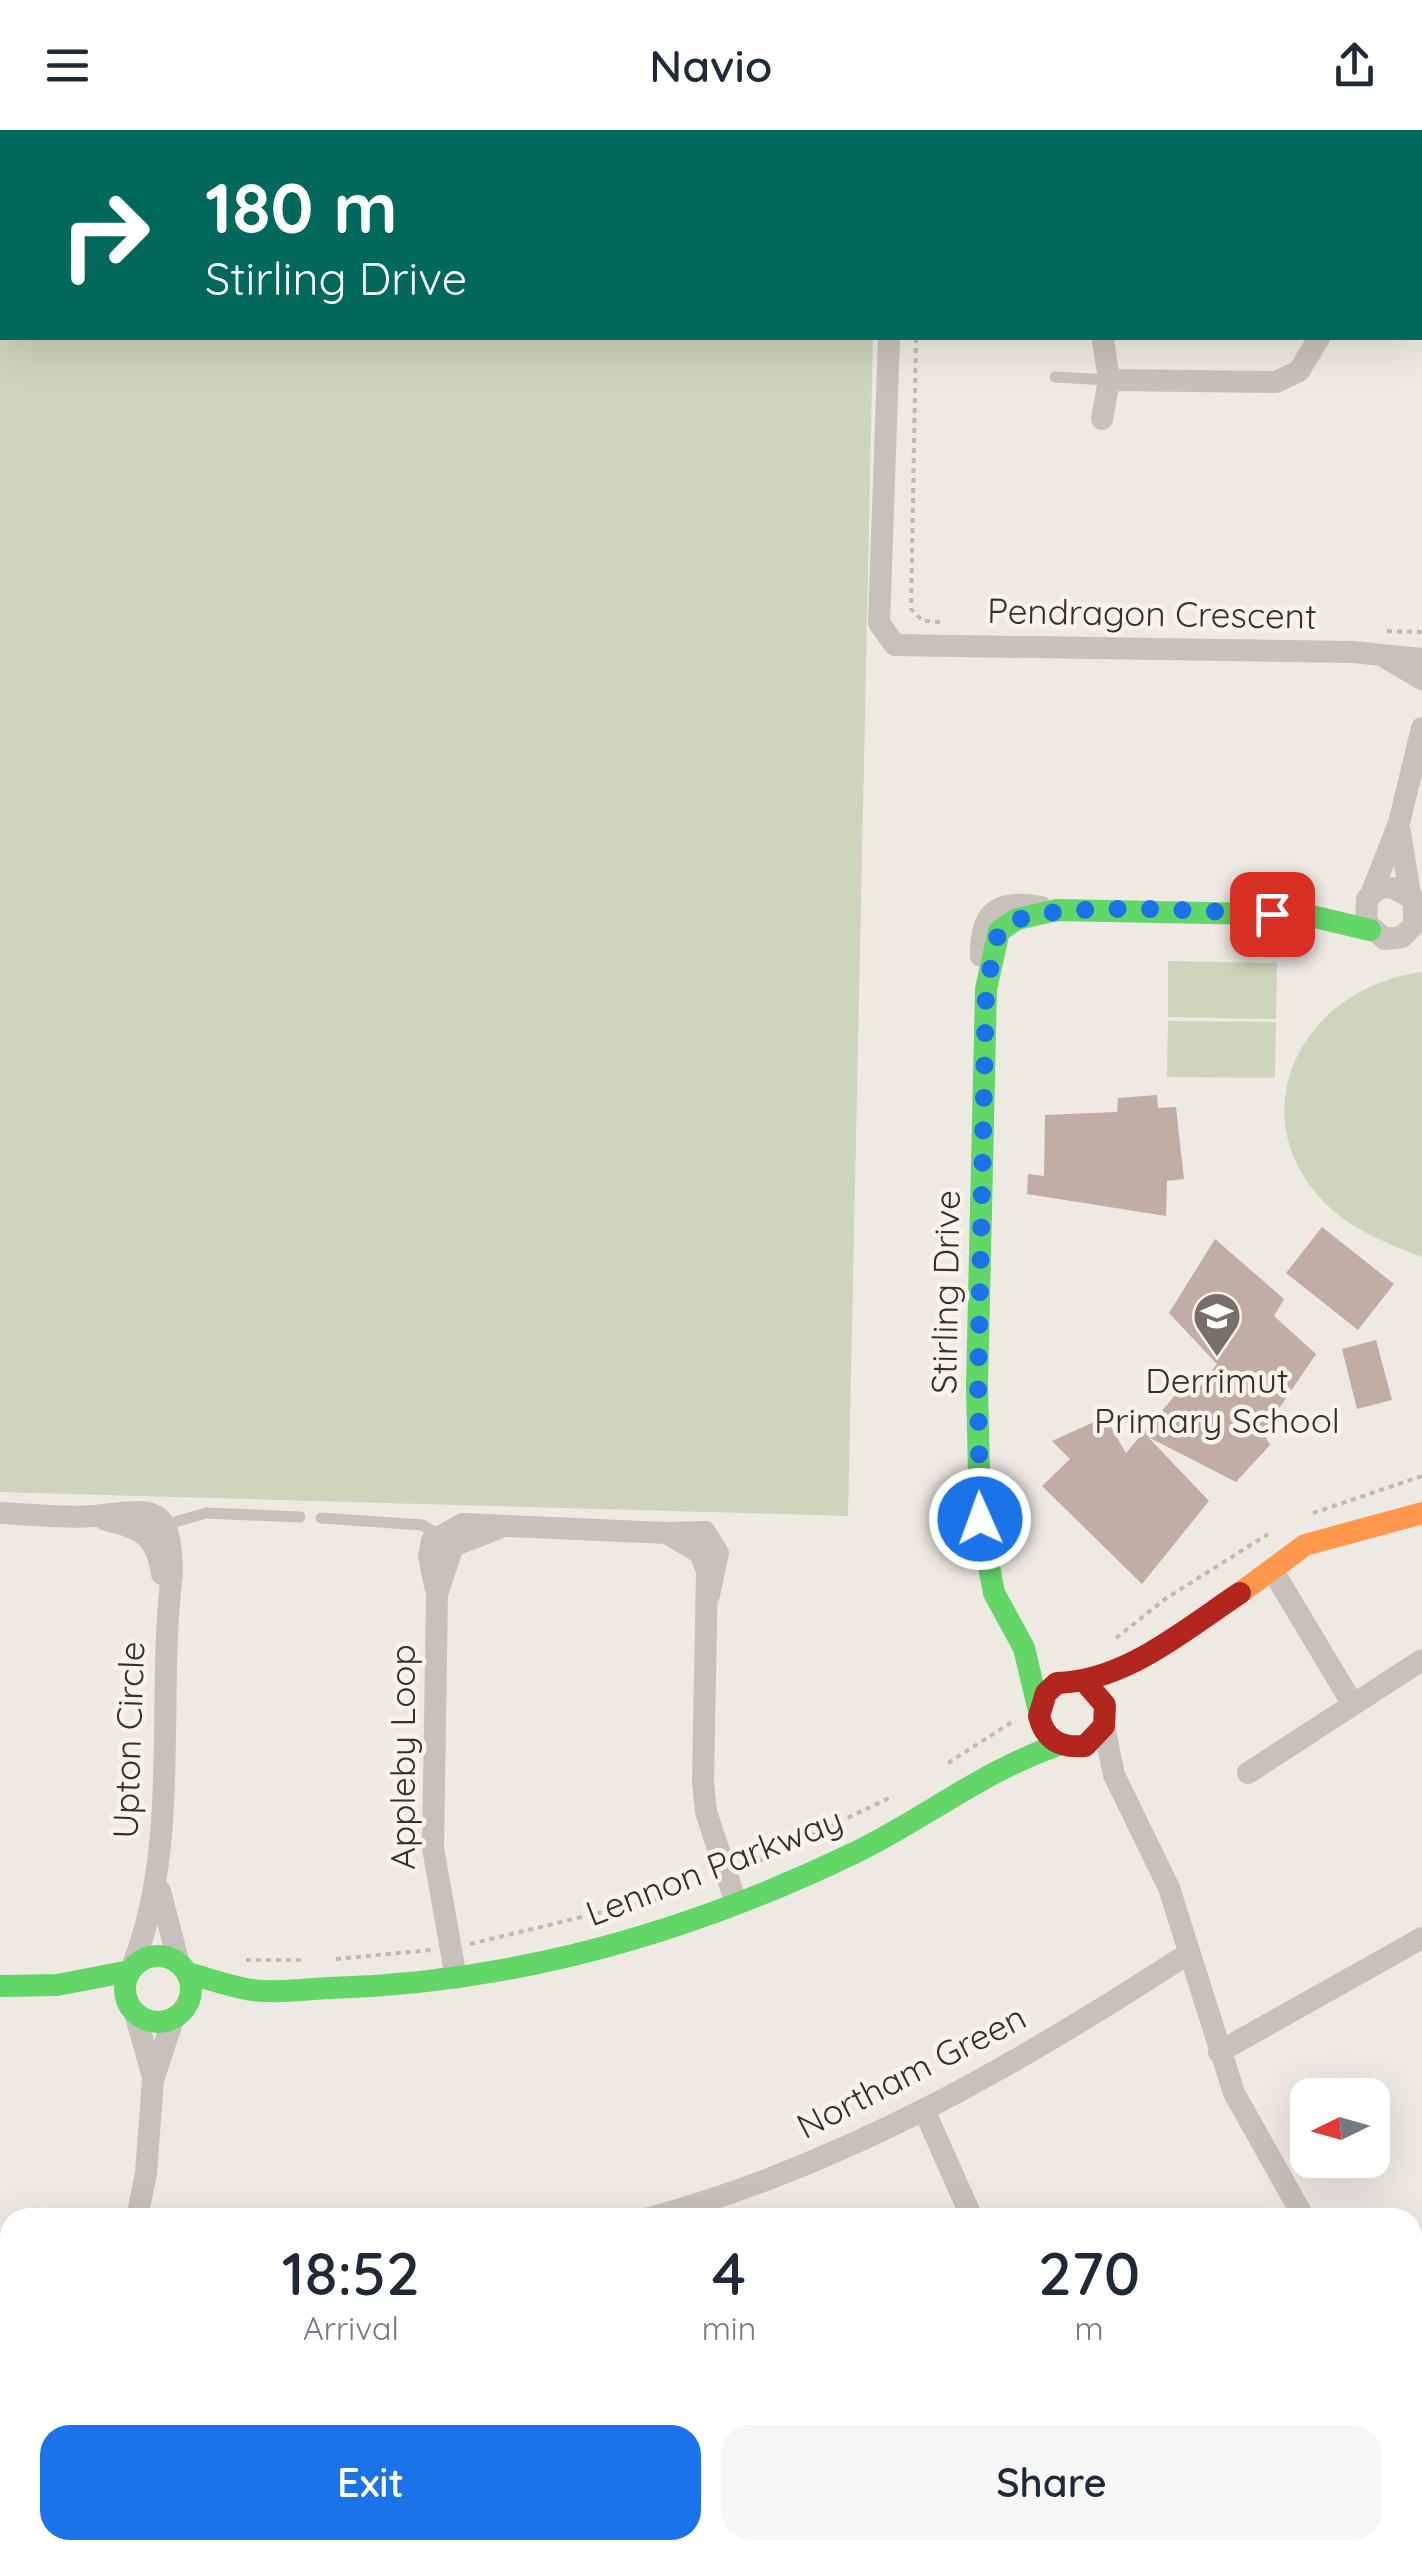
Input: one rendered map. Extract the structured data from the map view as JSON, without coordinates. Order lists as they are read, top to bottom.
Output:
{
  "streets": {
    "street": [
      "Pendragon Crescent",
      "Stirling Drive",
      "Upton Circle",
      "Appleby Loop",
      "Lennon Parkway",
      "Northam Green"
    ]
  },
  "crossings": [
    ["Stirling Drive", "Lennon Parkway"],
    ["Upton Circle", "Lennon Parkway"],
    ["Appleby Loop", "Lennon Parkway"]
  ],
  "places": {
    "school or university": ["Derrimut Primary School"]
  },
  "north": "left",
  "page": {
    "header": "Navio",
    "turn": ["180 m", "Stirling Drive"],
    "eta": [
      "18:52",
      "Arrival",
      "4",
      "min",
      "270",
      "m"
    ],
    "buttons": ["Exit", "Share"]
  }
}
